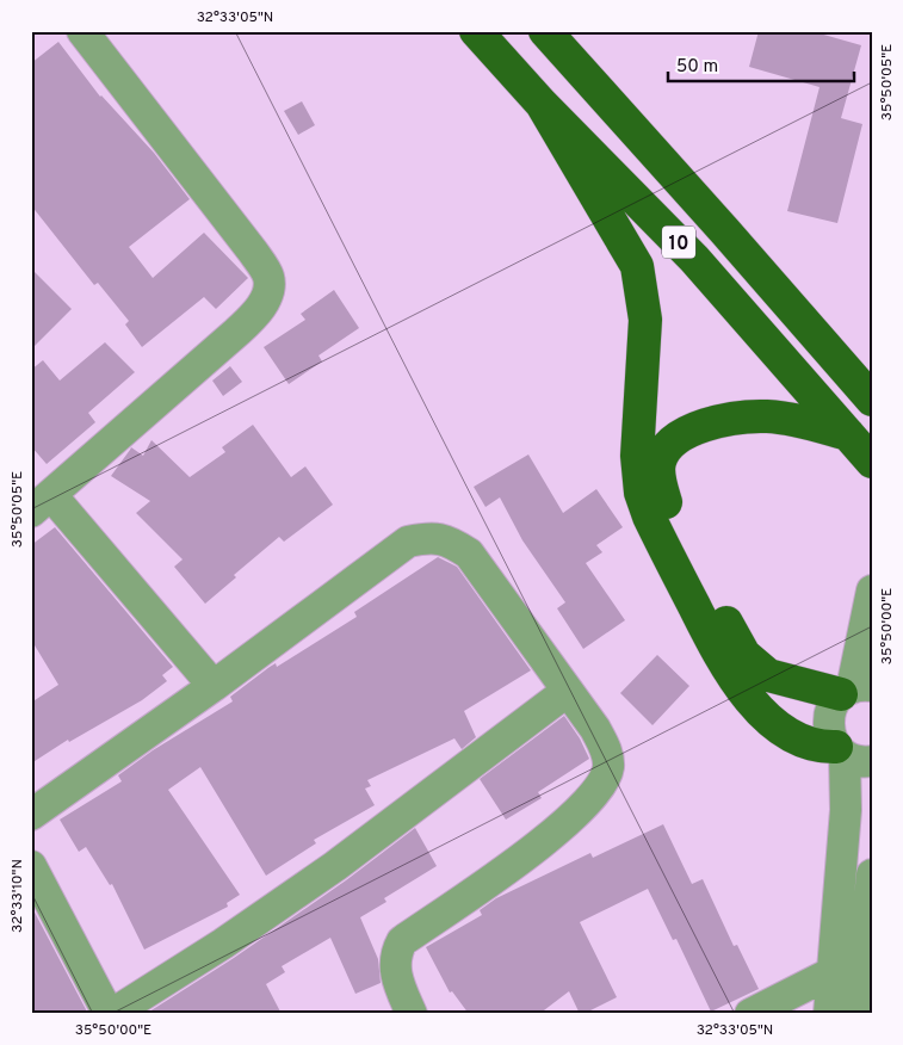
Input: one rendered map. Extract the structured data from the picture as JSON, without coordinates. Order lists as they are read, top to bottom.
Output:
{
  "streets": {
    "highway": ["10"]
  },
  "scale_bar": "50 m",
  "coordinates": [
    "32°33'05\"N",
    "35°50'05\"E",
    "35°50'00\"E",
    "32°33'10\"N"
  ]
}
